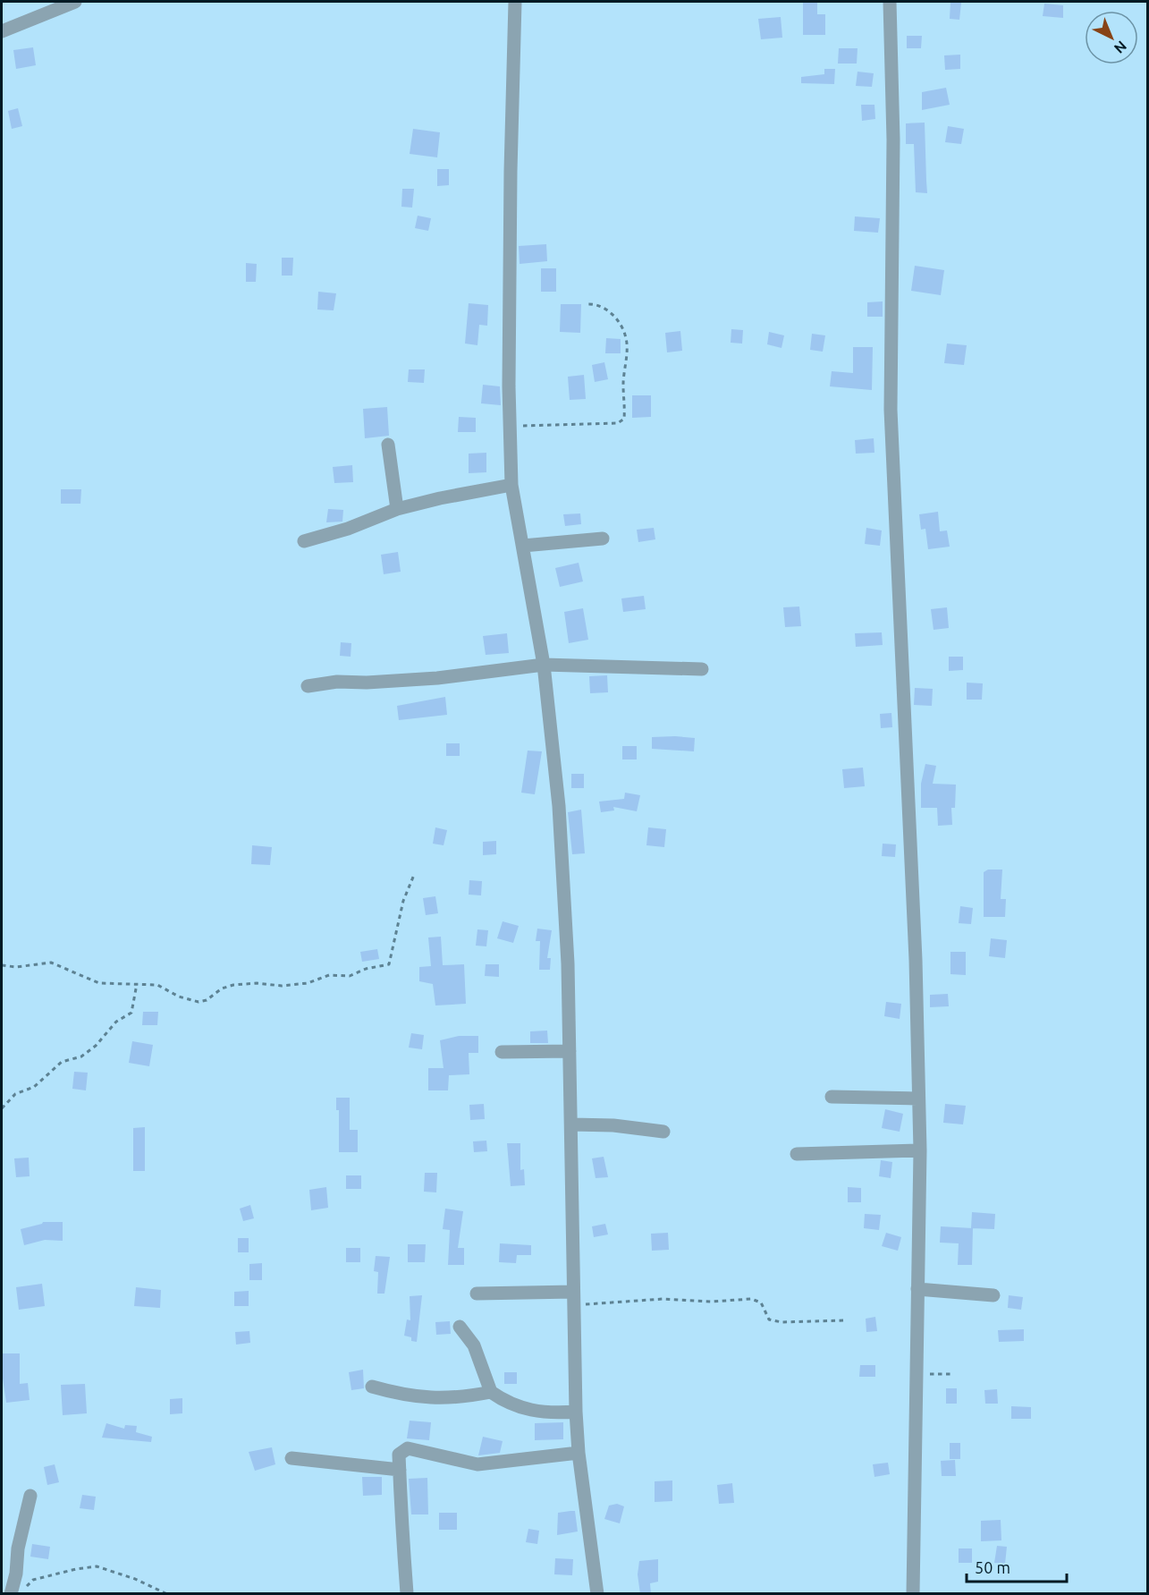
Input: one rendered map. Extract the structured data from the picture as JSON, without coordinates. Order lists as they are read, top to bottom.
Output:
{
  "scale_bar": "50 m",
  "north": "bottom right"
}
